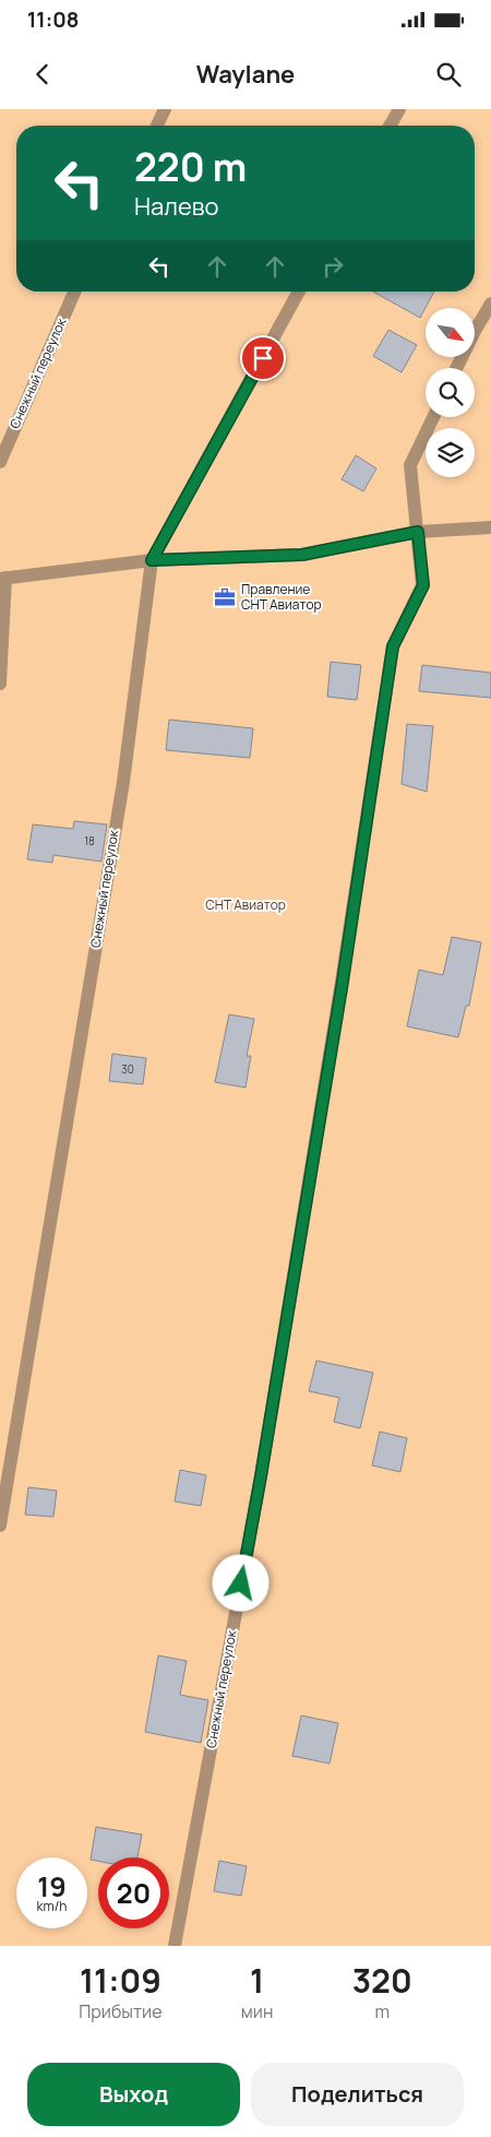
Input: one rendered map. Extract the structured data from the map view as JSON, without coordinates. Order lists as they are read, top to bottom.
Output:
{
  "streets": {
    "lane": ["Снежный переулок"]
  },
  "parks": ["СНТ Авиатор"],
  "places": {
    "office": ["Правление СНТ Авиатор"]
  },
  "house_numbers": ["18", "30"],
  "north": "bottom right",
  "page": {
    "status": "11:08",
    "header": "Waylane",
    "turn": ["220 m", "Налево"],
    "speed": "19 km/h",
    "limit": "20",
    "eta": [
      "11:09",
      "Прибытие",
      "1",
      "мин",
      "320",
      "m"
    ],
    "buttons": ["Выход", "Поделиться"]
  }
}
